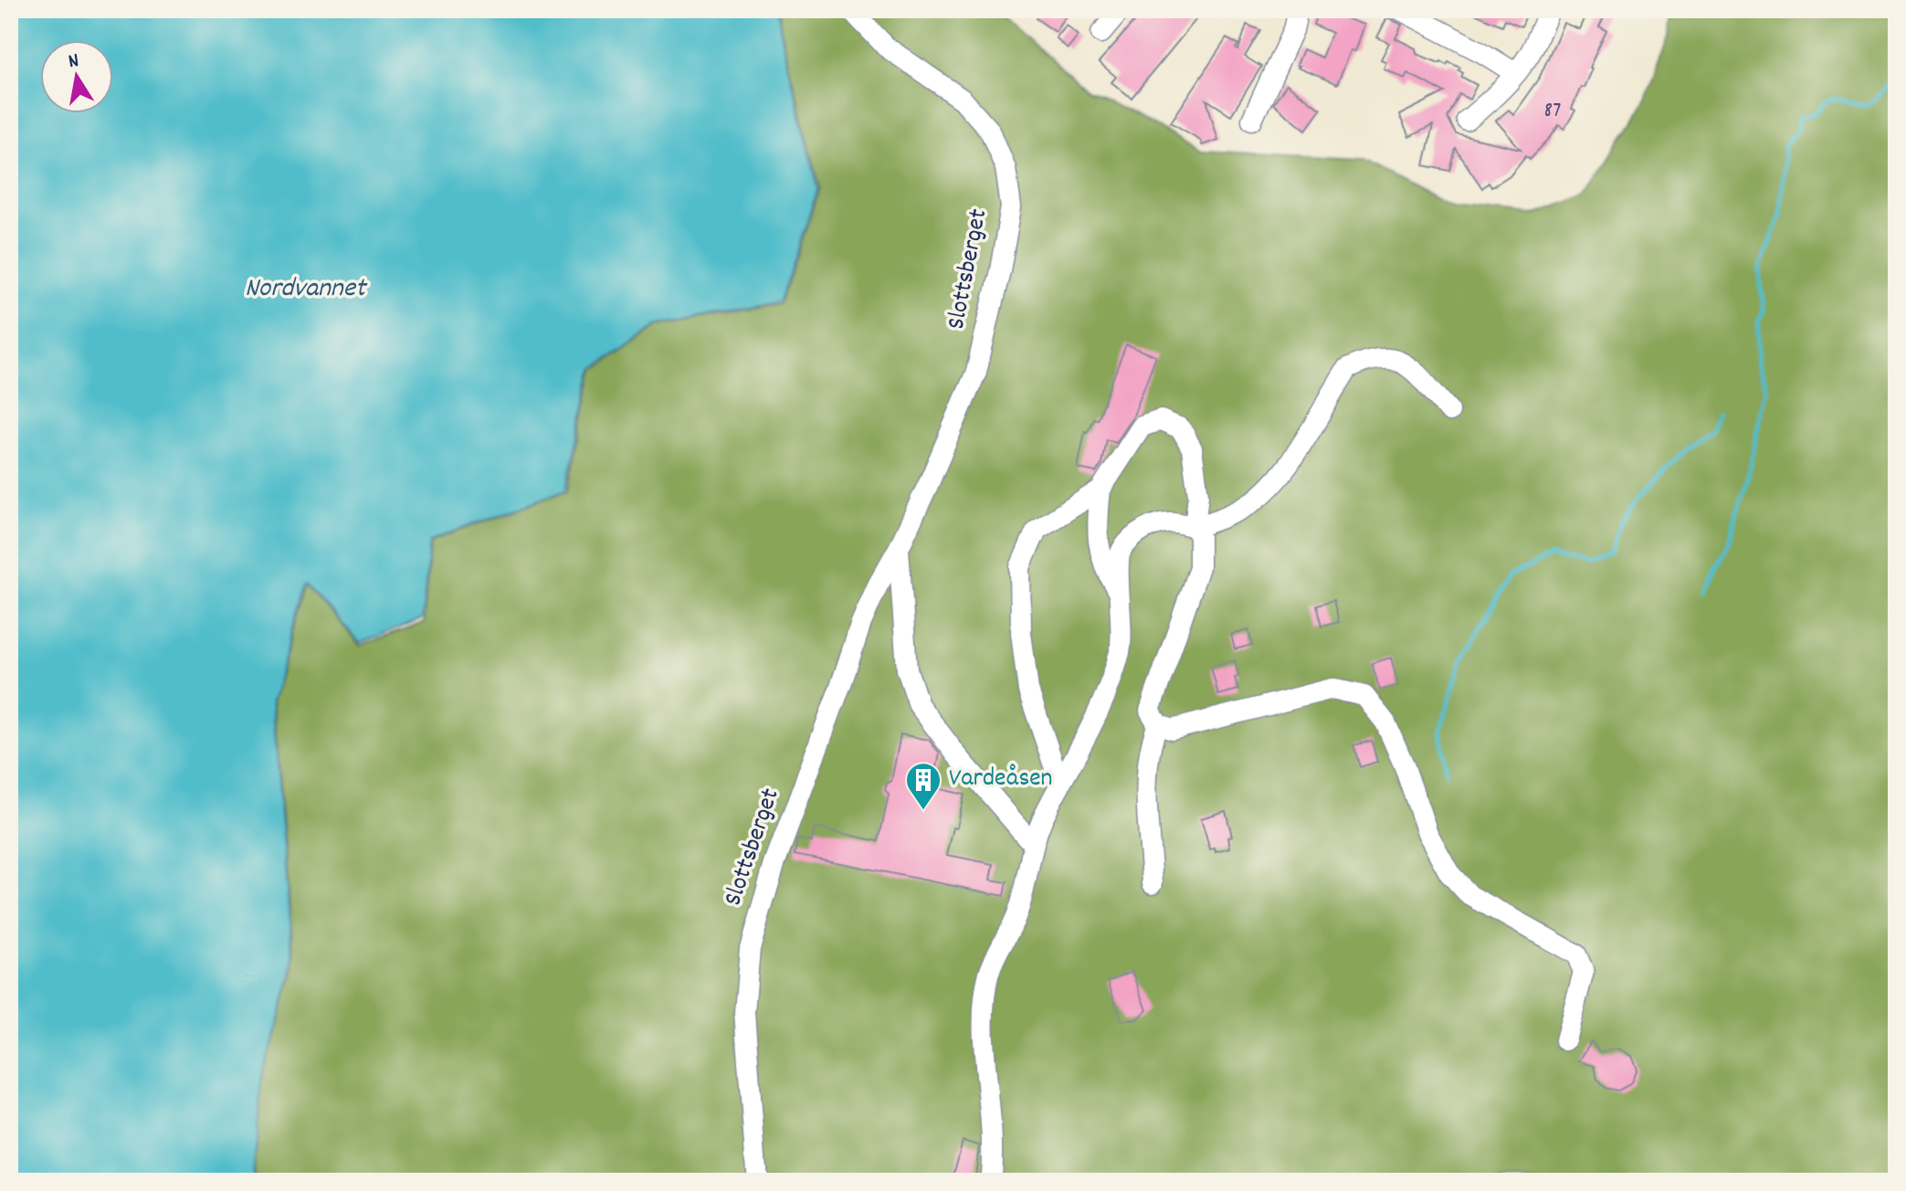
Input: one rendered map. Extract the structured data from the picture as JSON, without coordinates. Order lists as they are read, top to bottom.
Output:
{
  "streets": {
    "street": ["Slottsberget"]
  },
  "water": ["Nordvannet"],
  "places": {
    "building": ["Vardeåsen"]
  },
  "house_numbers": ["87"],
  "north": "top"
}
